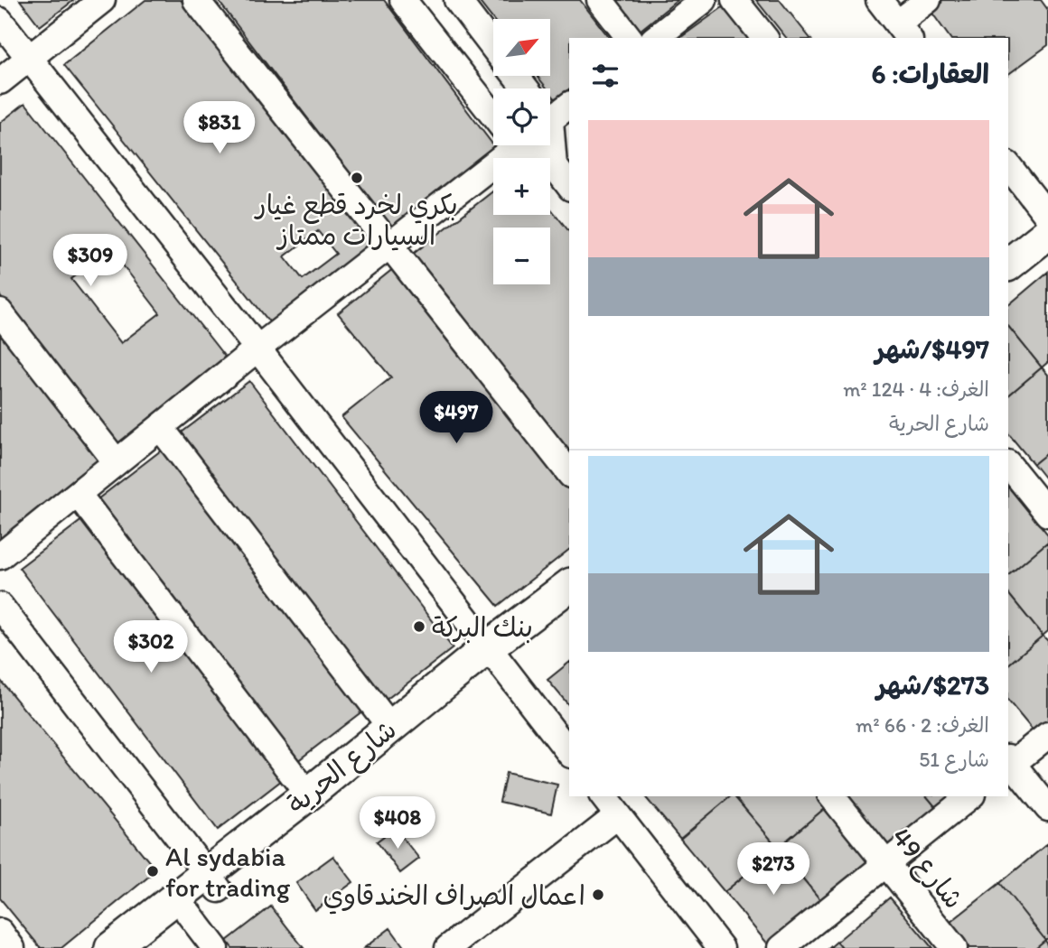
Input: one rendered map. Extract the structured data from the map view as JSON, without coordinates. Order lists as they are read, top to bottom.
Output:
{
  "streets": {
    "main road": ["شارع الحرية"],
    "street": ["شارع 49"]
  },
  "places": [
    "بكري لخرد قطع غيار السيارات ممتاز",
    "بنك البركة",
    "Al sydabia for trading",
    "اعمال الصراف الخندقاوي"
  ],
  "north": "top right",
  "page": {
    "map_buttons": ["+", "−"],
    "heading": "العقارات: 6",
    "price": [
      "$831",
      "$309",
      "$497",
      "$302",
      "$408",
      "$273"
    ],
    "list": [
      {
        "name": "$497/شهر",
        "note": "الغرف: 4 · 124 m² · شارع الحرية"
      },
      {
        "name": "$273/شهر",
        "note": "الغرف: 2 · 66 m² · شارع 51"
      }
    ]
  }
}
